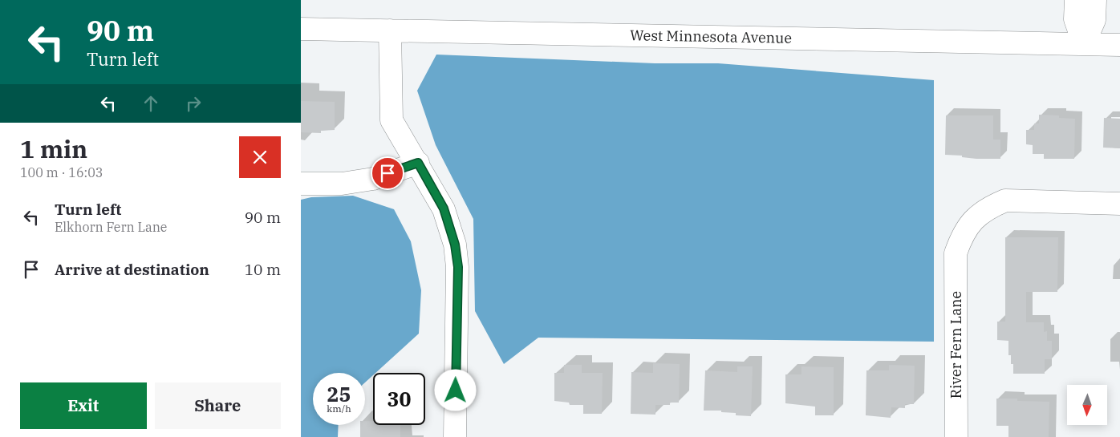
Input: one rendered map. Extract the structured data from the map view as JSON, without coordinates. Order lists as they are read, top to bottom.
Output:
{
  "streets": {
    "street": ["West Minnesota Avenue", "River Fern Lane"]
  },
  "north": "bottom",
  "page": {
    "turn": ["90 m", "Turn left"],
    "heading": ["1 min", "100 m · 16:03"],
    "list": [
      {
        "name": "Turn left",
        "note": "Elkhorn Fern Lane",
        "value": "90 m"
      },
      {
        "name": "Arrive at destination",
        "value": "10 m"
      }
    ],
    "speed": "25 km/h",
    "limit": "30",
    "buttons": ["Exit", "Share"]
  }
}
